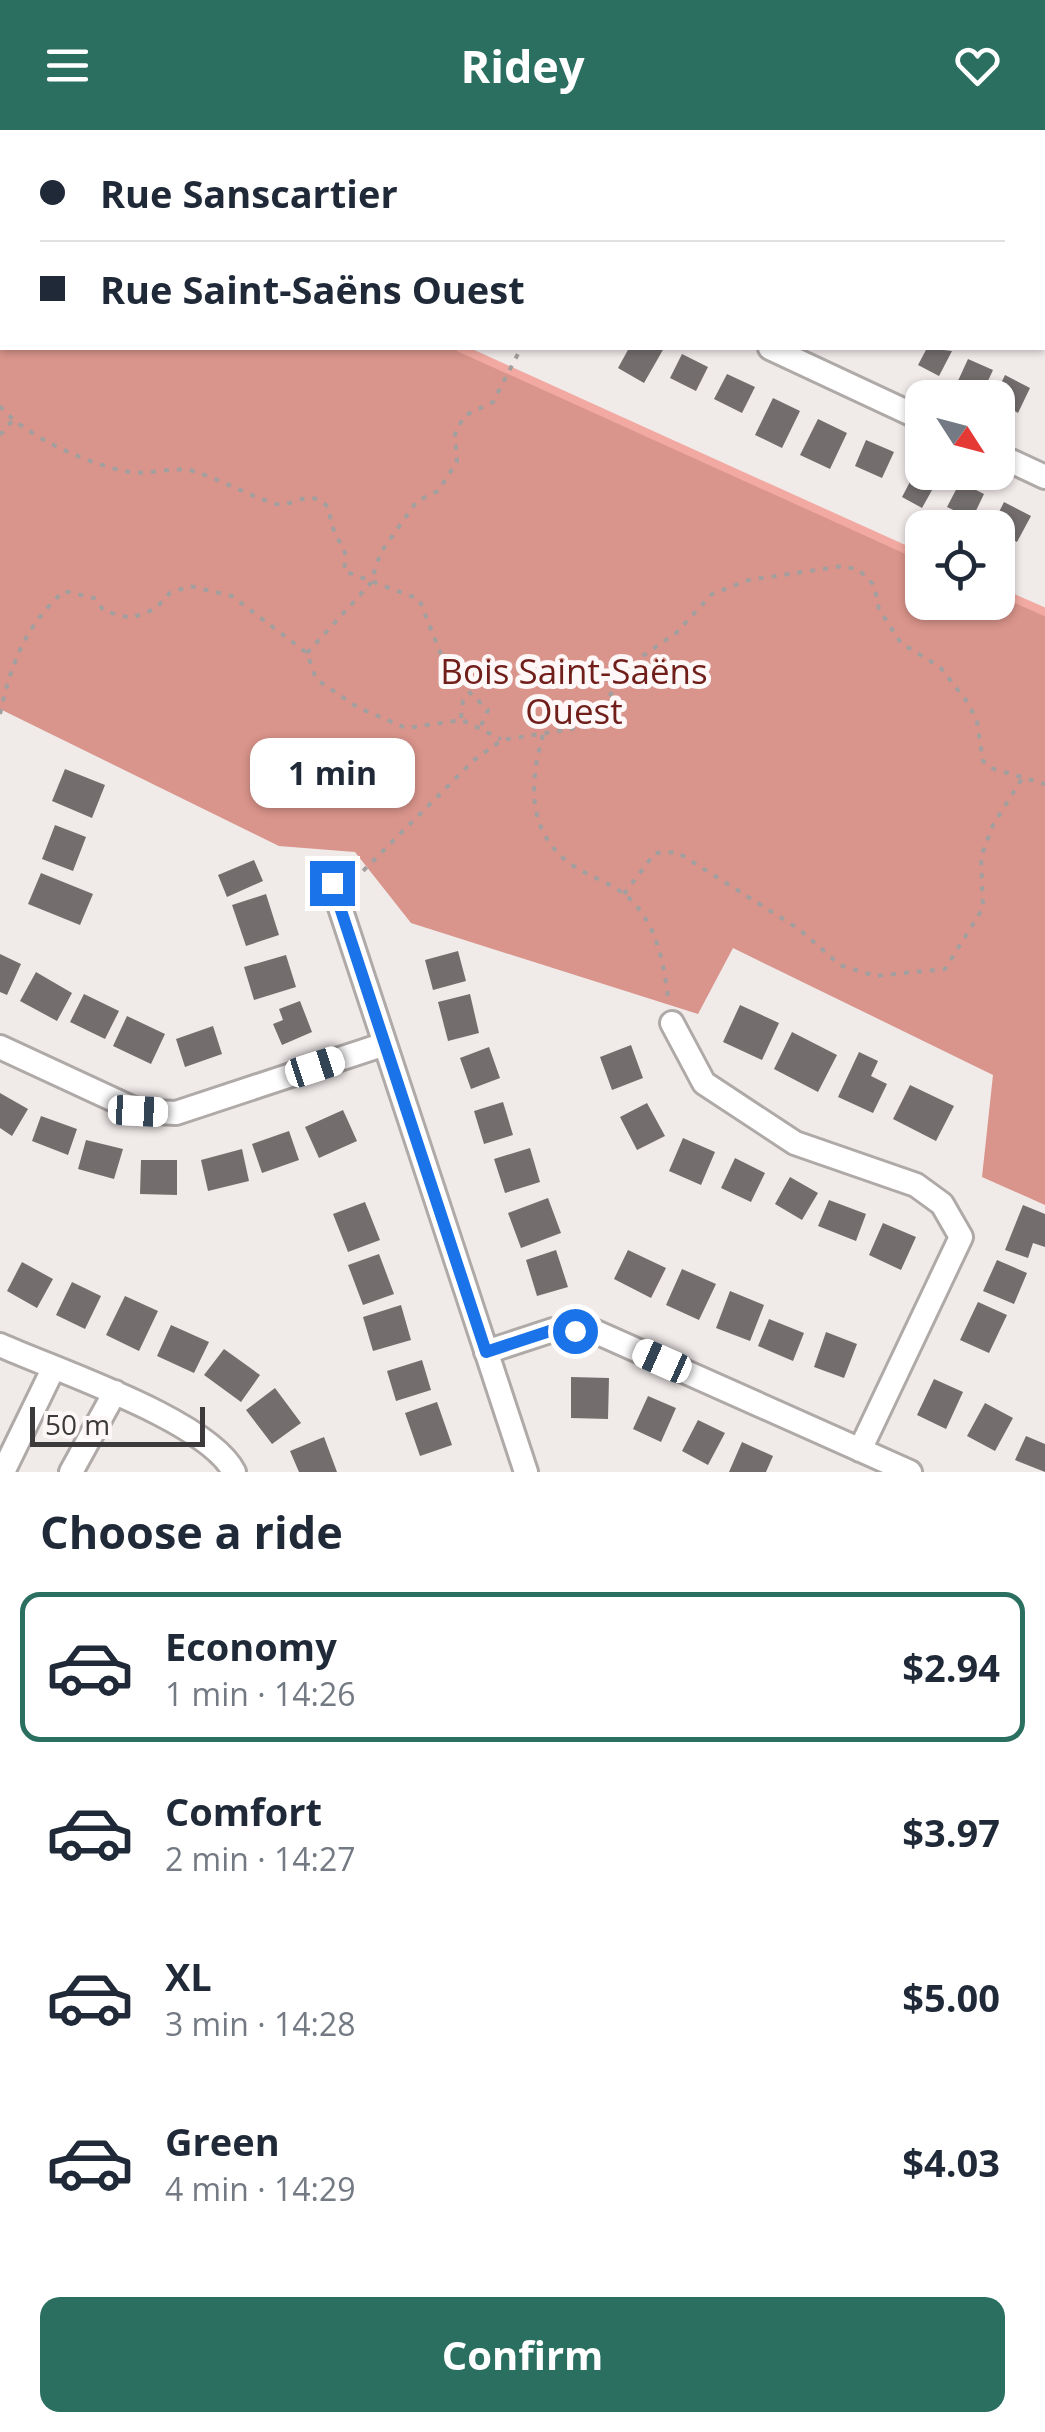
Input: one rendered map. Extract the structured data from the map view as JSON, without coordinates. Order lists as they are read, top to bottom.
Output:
{
  "parks": ["Bois Saint-Saëns Ouest"],
  "scale_bar": "50 m",
  "north": "bottom right",
  "page": {
    "header": "Ridey",
    "banner": ["Rue Sanscartier", "Rue Saint-Saëns Ouest"],
    "bubble": "1 min",
    "scale": "50 m",
    "heading": "Choose a ride",
    "list": [
      {
        "name": "Economy",
        "note": "1 min · 14:26",
        "value": "$2.94"
      },
      {
        "name": "Comfort",
        "note": "2 min · 14:27",
        "value": "$3.97"
      },
      {
        "name": "XL",
        "note": "3 min · 14:28",
        "value": "$5.00"
      },
      {
        "name": "Green",
        "note": "4 min · 14:29",
        "value": "$4.03"
      }
    ],
    "buttons": "Confirm"
  }
}
